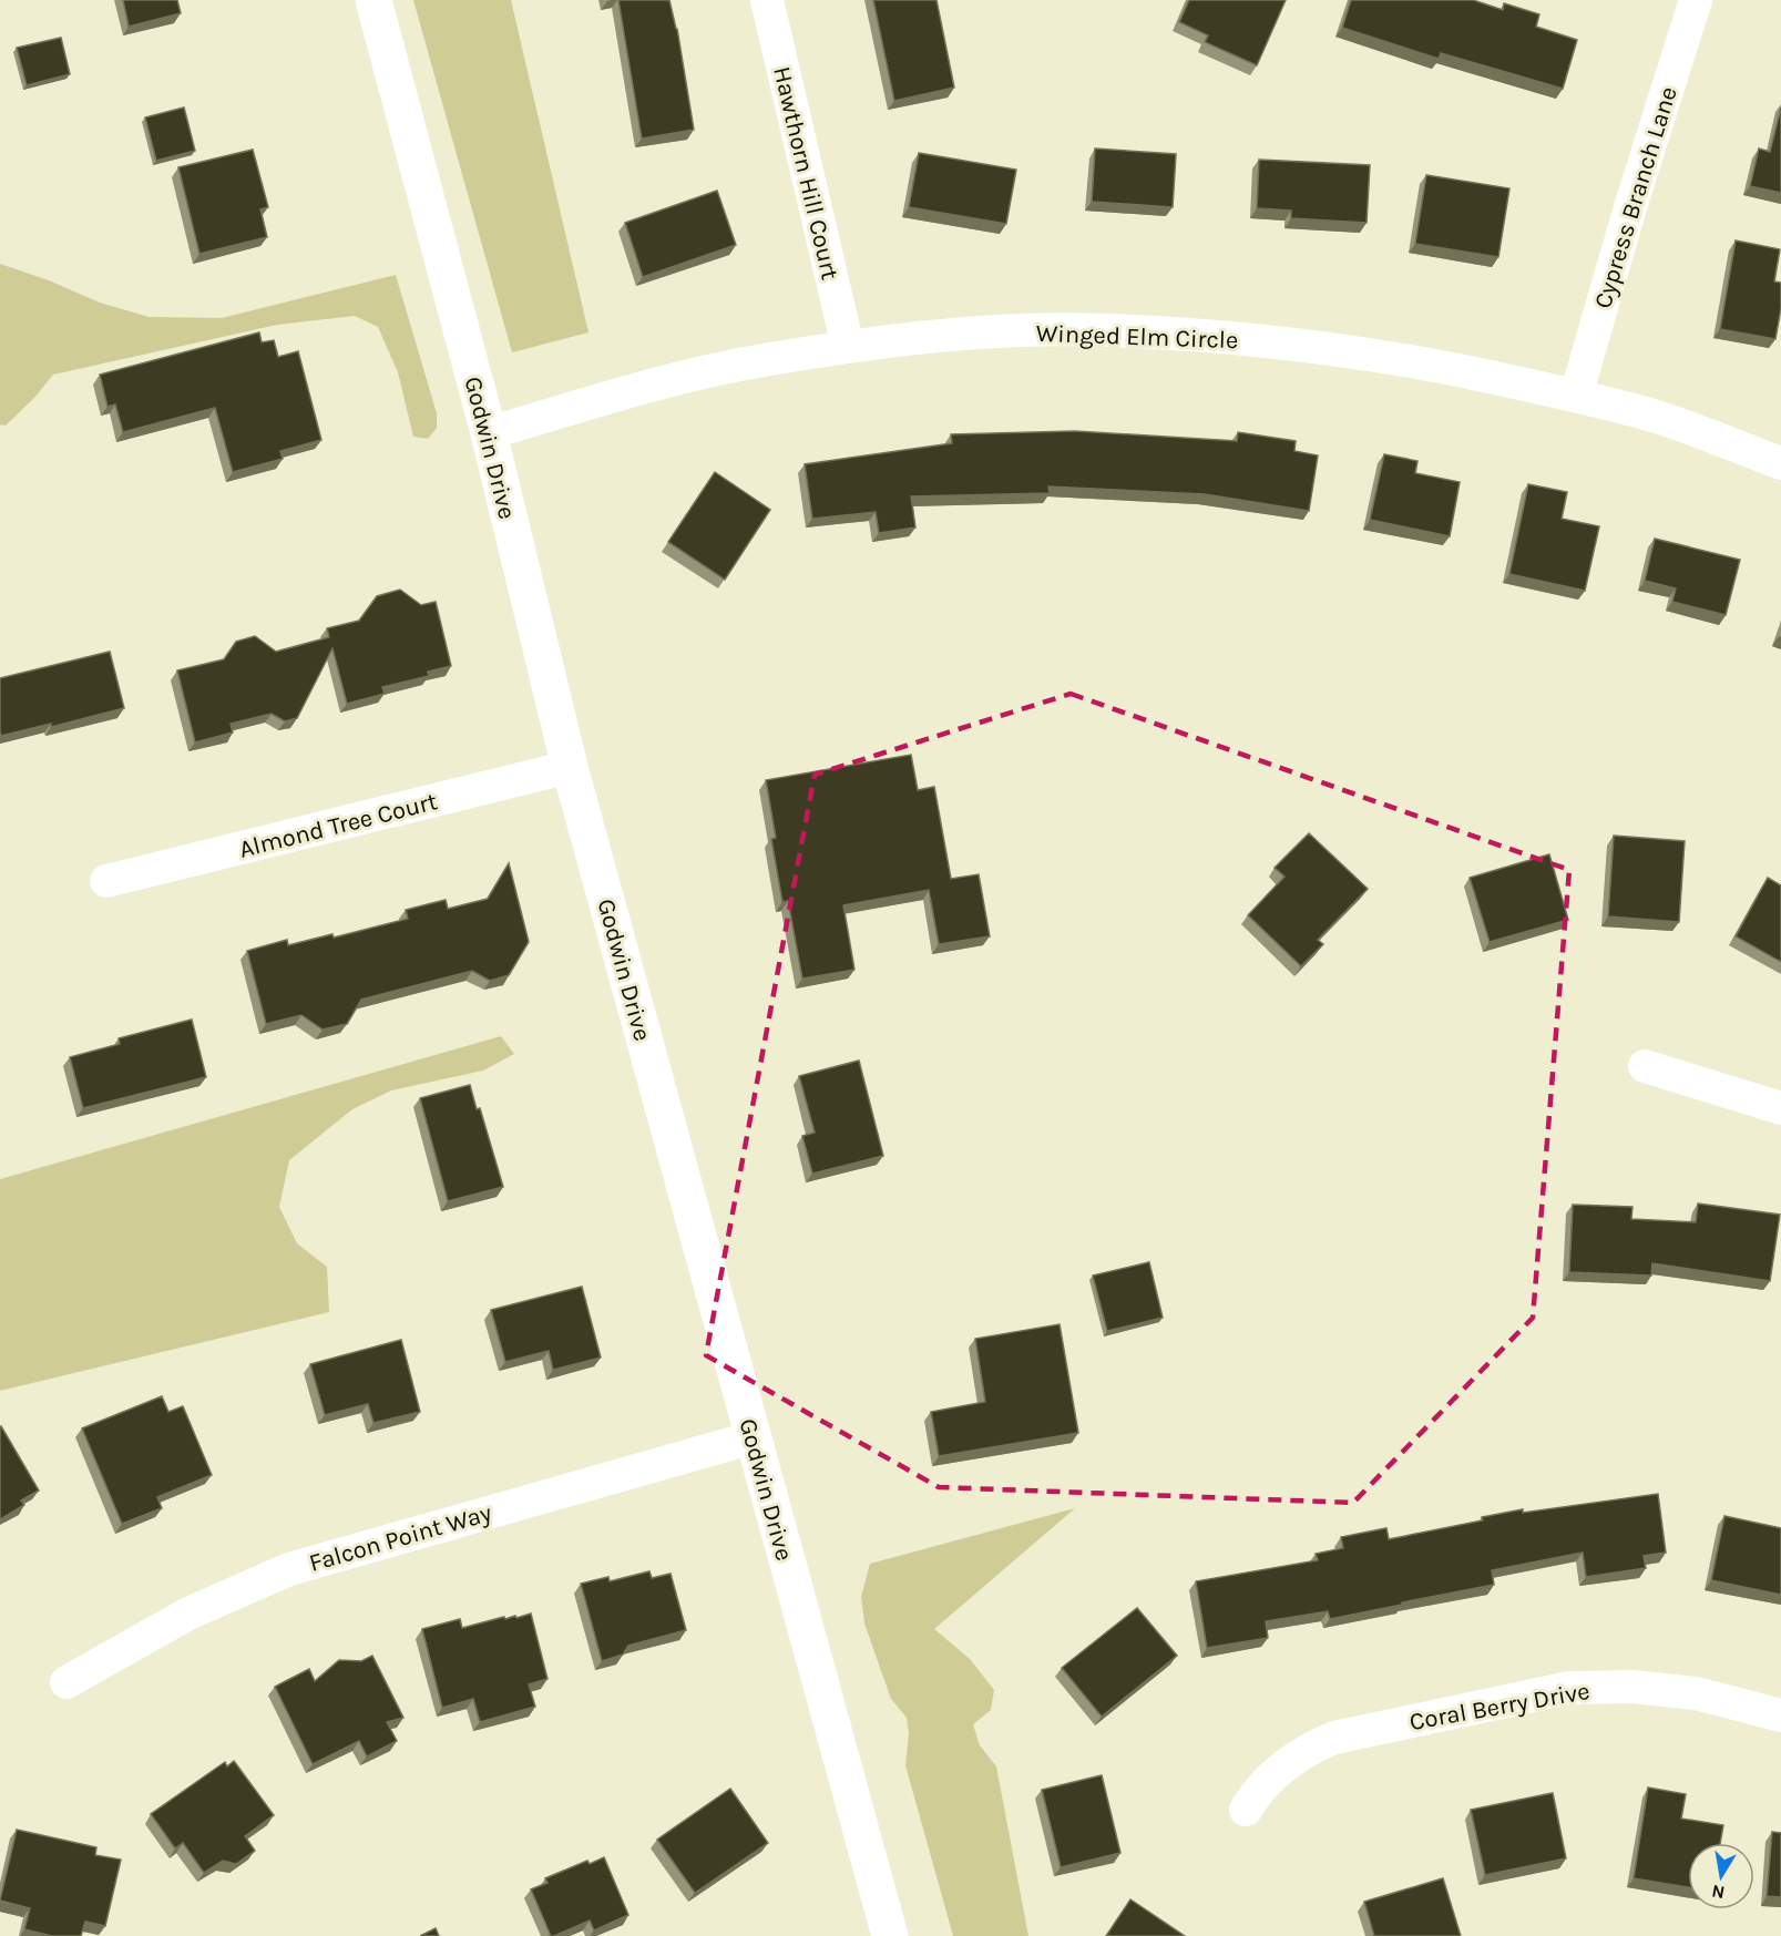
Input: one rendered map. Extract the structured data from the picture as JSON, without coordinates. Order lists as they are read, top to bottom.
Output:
{
  "streets": {
    "street": [
      "Hawthorn Hill Court",
      "Cypress Branch Lane",
      "Winged Elm Circle",
      "Godwin Drive",
      "Almond Tree Court",
      "Falcon Point Way",
      "Coral Berry Drive"
    ]
  },
  "crossings": [
    ["Hawthorn Hill Court", "Winged Elm Circle"],
    ["Cypress Branch Lane", "Winged Elm Circle"],
    ["Winged Elm Circle", "Godwin Drive"],
    ["Godwin Drive", "Almond Tree Court"],
    ["Godwin Drive", "Falcon Point Way"]
  ],
  "north": "bottom"
}
